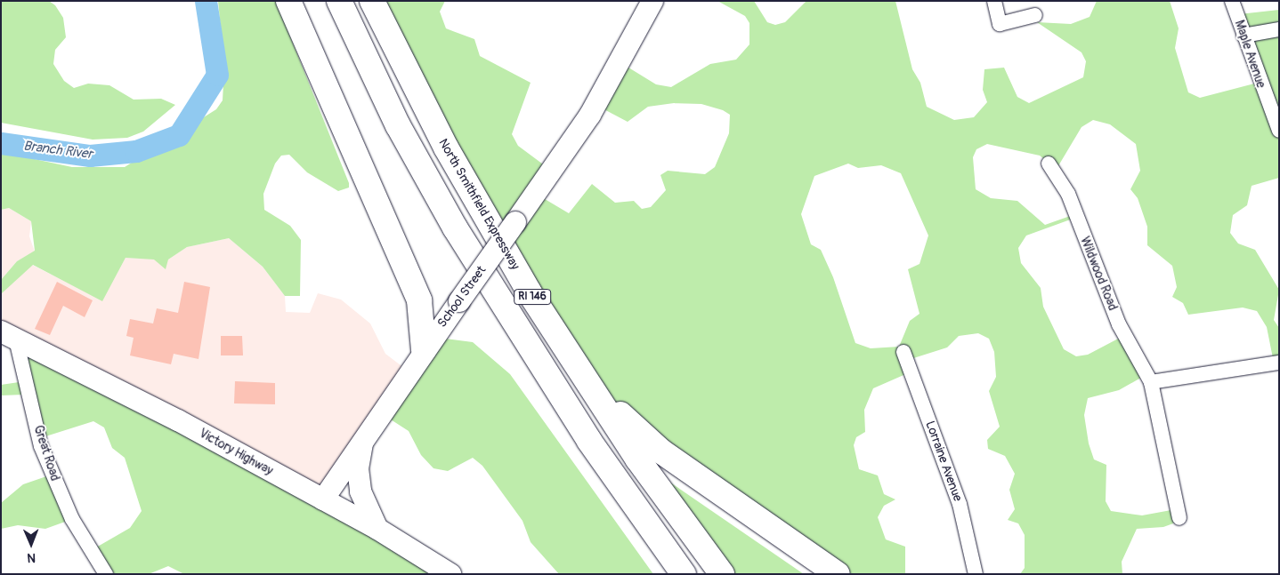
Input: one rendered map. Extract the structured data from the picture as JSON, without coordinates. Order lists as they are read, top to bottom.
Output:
{
  "streets": {
    "highway": ["North Smithfield Expressway", "RI 146"],
    "street": [
      "Maple Avenue",
      "Wildwood Road",
      "School Street",
      "Victory Highway",
      "Great Road",
      "Lorraine Avenue"
    ]
  },
  "crossings": [
    ["School Street", "Victory Highway"],
    ["Victory Highway", "Great Road"]
  ],
  "water": ["Branch River"],
  "north": "bottom"
}
